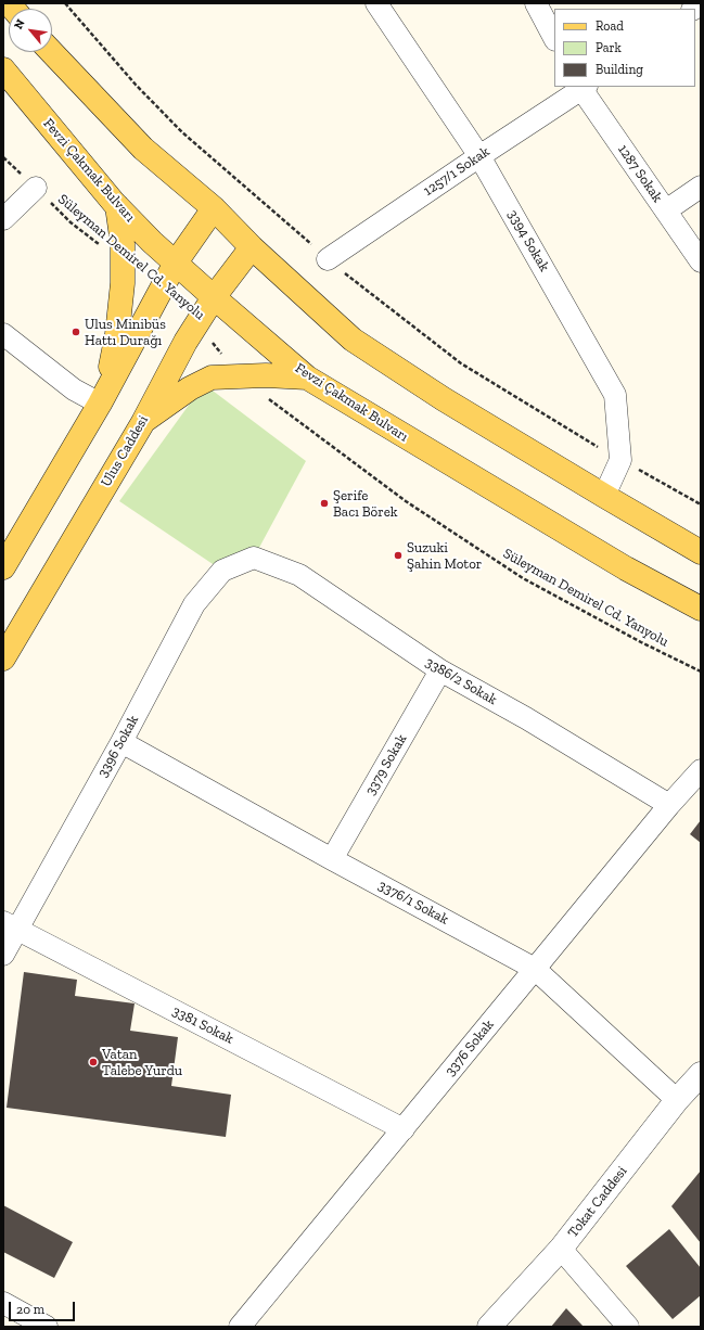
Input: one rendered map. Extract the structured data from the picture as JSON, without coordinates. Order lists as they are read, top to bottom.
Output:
{
  "streets": {
    "main road": ["Fevzi Çakmak Bulvarı", "Ulus Caddesi"],
    "street": [
      "1257/1 Sokak",
      "1287 Sokak",
      "3394 Sokak",
      "3386/2 Sokak",
      "3396 Sokak",
      "3379 Sokak",
      "3376/1 Sokak",
      "3381 Sokak",
      "3376 Sokak",
      "Tokat Caddesi"
    ],
    "path": ["Süleyman Demirel Cd. Yanyolu"]
  },
  "crossings": [
    ["Fevzi Çakmak Bulvarı", "Ulus Caddesi"],
    ["1257/1 Sokak", "1287 Sokak"],
    ["1257/1 Sokak", "3394 Sokak"],
    ["Süleyman Demirel Cd. Yanyolu", "Ulus Caddesi"],
    ["3386/2 Sokak", "3396 Sokak"],
    ["3386/2 Sokak", "3379 Sokak"],
    ["3386/2 Sokak", "3376 Sokak"],
    ["3396 Sokak", "3376/1 Sokak"],
    ["3396 Sokak", "3381 Sokak"],
    ["3379 Sokak", "3376/1 Sokak"],
    ["3376/1 Sokak", "3376 Sokak"],
    ["3376/1 Sokak", "Tokat Caddesi"],
    ["3381 Sokak", "3376 Sokak"]
  ],
  "places": [
    "Ulus Minibüs Hattı Durağı",
    "Şerife Bacı Börek",
    "Suzuki Şahin Motor",
    "Vatan Talebe Yurdu"
  ],
  "legend": ["Road", "Park", "Building"],
  "scale_bar": "20 m",
  "north": "top left"
}
